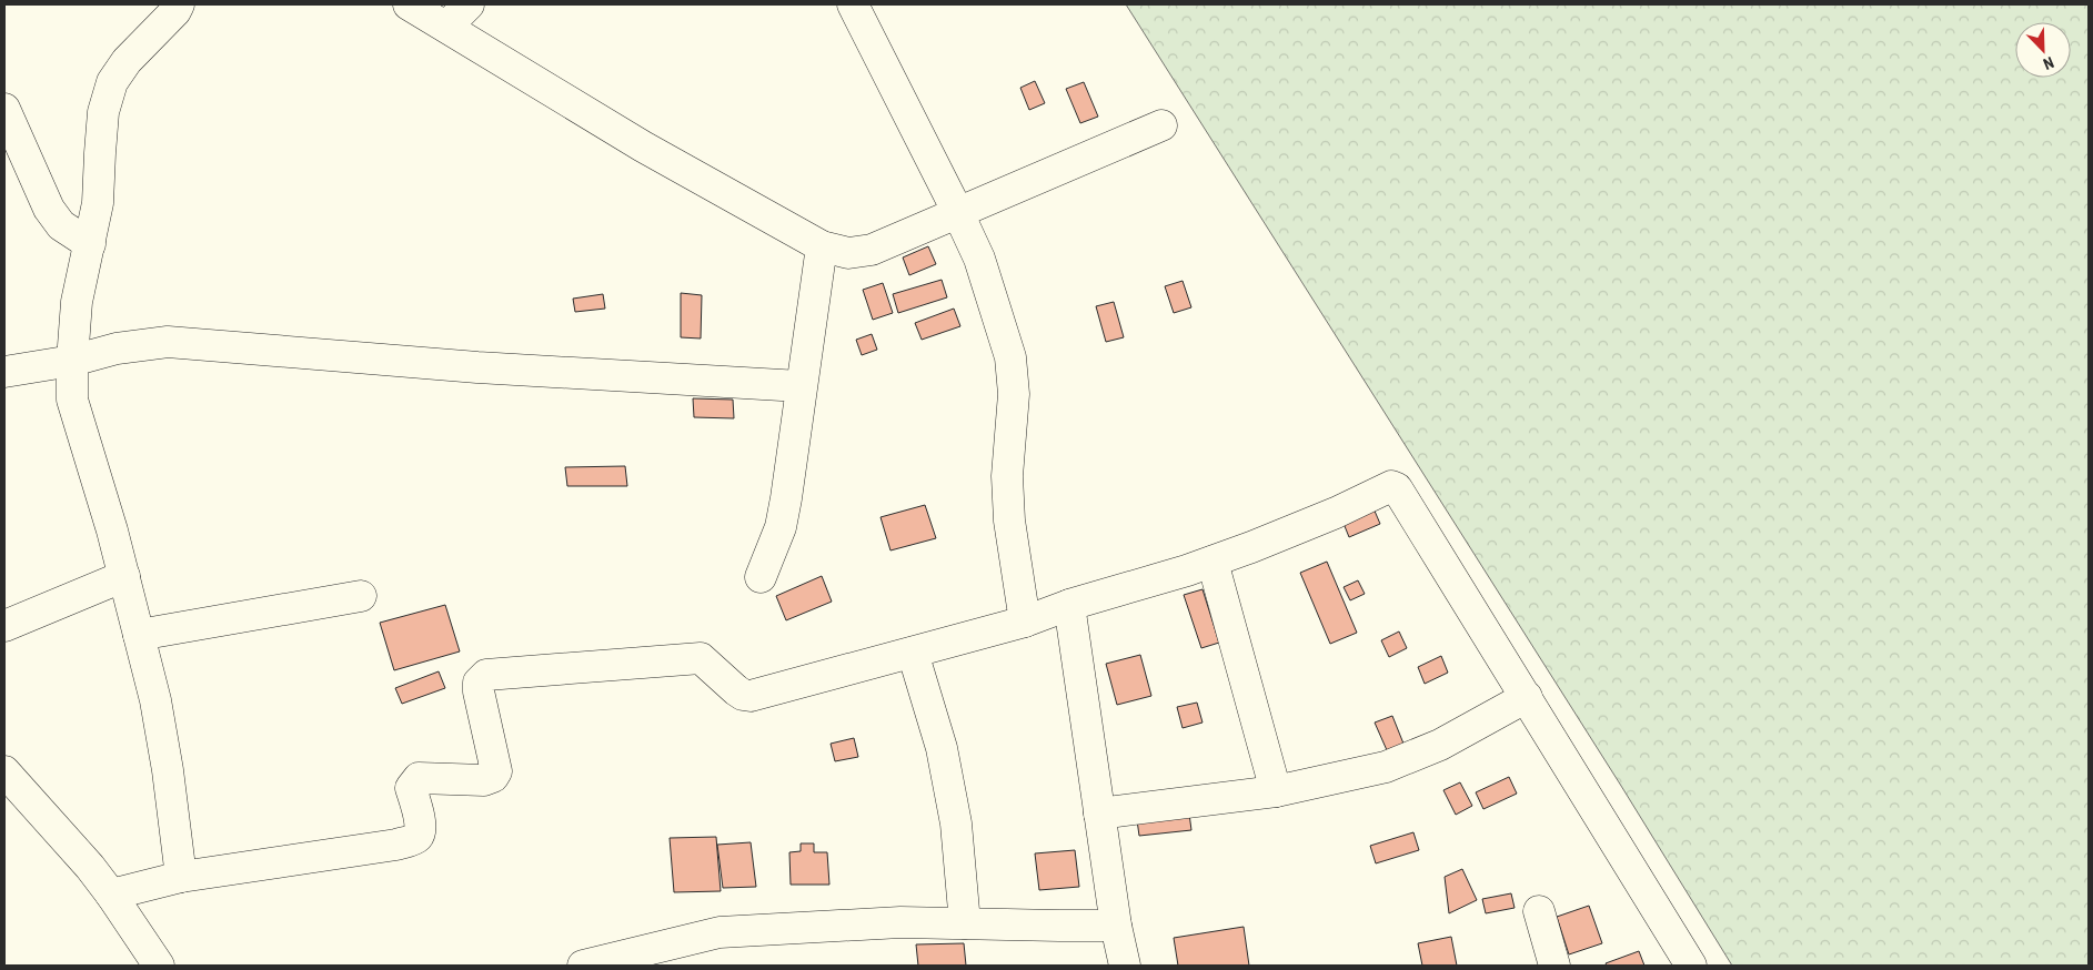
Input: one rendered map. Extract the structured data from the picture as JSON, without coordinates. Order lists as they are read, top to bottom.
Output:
{
  "north": "bottom right"
}
